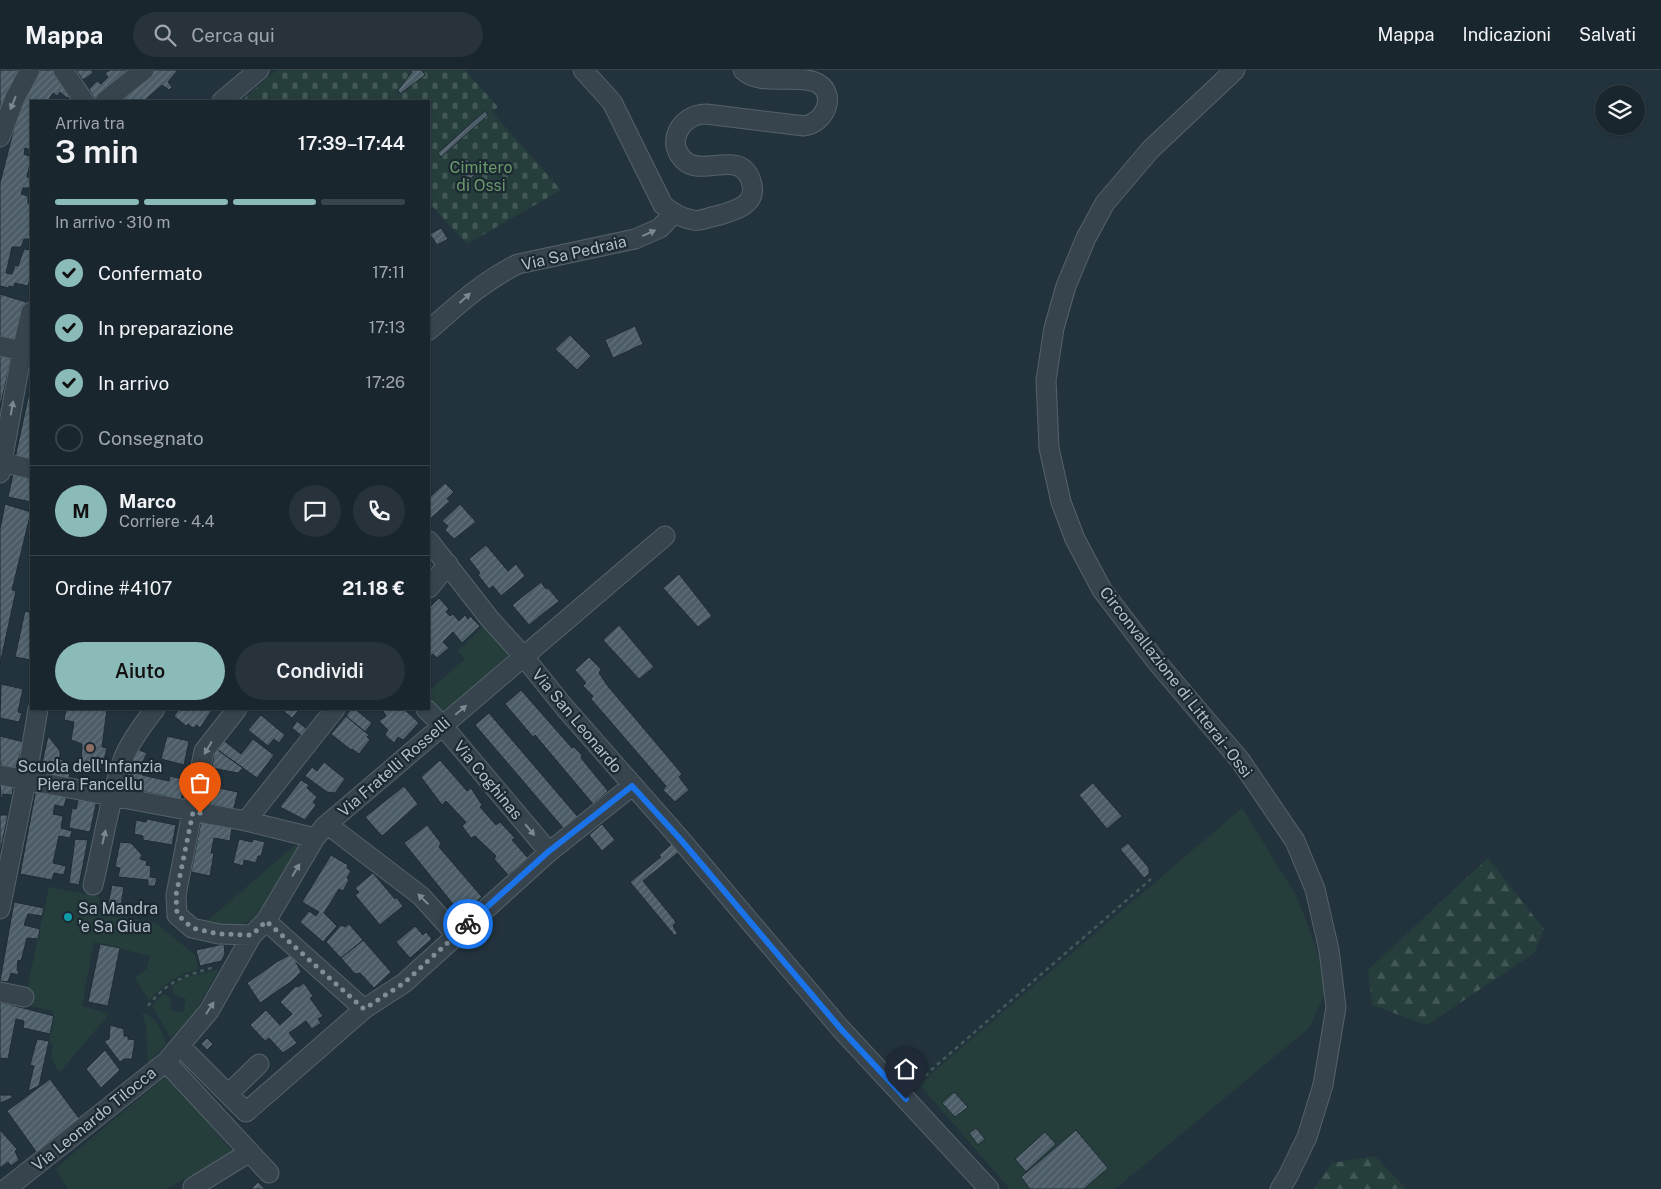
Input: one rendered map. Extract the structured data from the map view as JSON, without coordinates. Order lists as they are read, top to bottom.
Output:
{
  "streets": {
    "street": [
      "Via Sa Pedraia",
      "Circonvallazione di Litterai - Ossi",
      "Via San Leonardo",
      "Via Fratelli Rosselli",
      "Via Coghinas",
      "Via Leonardo Tilocca"
    ]
  },
  "crossings": [
    ["Via San Leonardo", "Via Fratelli Rosselli"],
    ["Via Fratelli Rosselli", "Via Coghinas"],
    ["Via Fratelli Rosselli", "Via Leonardo Tilocca"]
  ],
  "one_way": ["Via Sa Pedraia"],
  "parks": ["Cimitero di Ossi"],
  "places": ["Scuola dell'Infanzia Piera Fancellu", "Sa Mandra ’e Sa Giua"],
  "page": {
    "header": "Mappa",
    "search": "Cerca qui",
    "nav": ["Mappa", "Indicazioni", "Salvati"],
    "heading": ["3 min", "Arriva tra", "17:39–17:44"],
    "panel": [
      "Marco",
      "Corriere · 4.4",
      "Ordine #4107",
      "21.18 €"
    ],
    "bar": "In arrivo · 310 m",
    "list": [
      ["Confermato", "17:11"],
      ["In preparazione", "17:13"],
      ["In arrivo", "17:26"],
      "Consegnato"
    ],
    "round": "M",
    "buttons": ["Aiuto", "Condividi"]
  }
}
